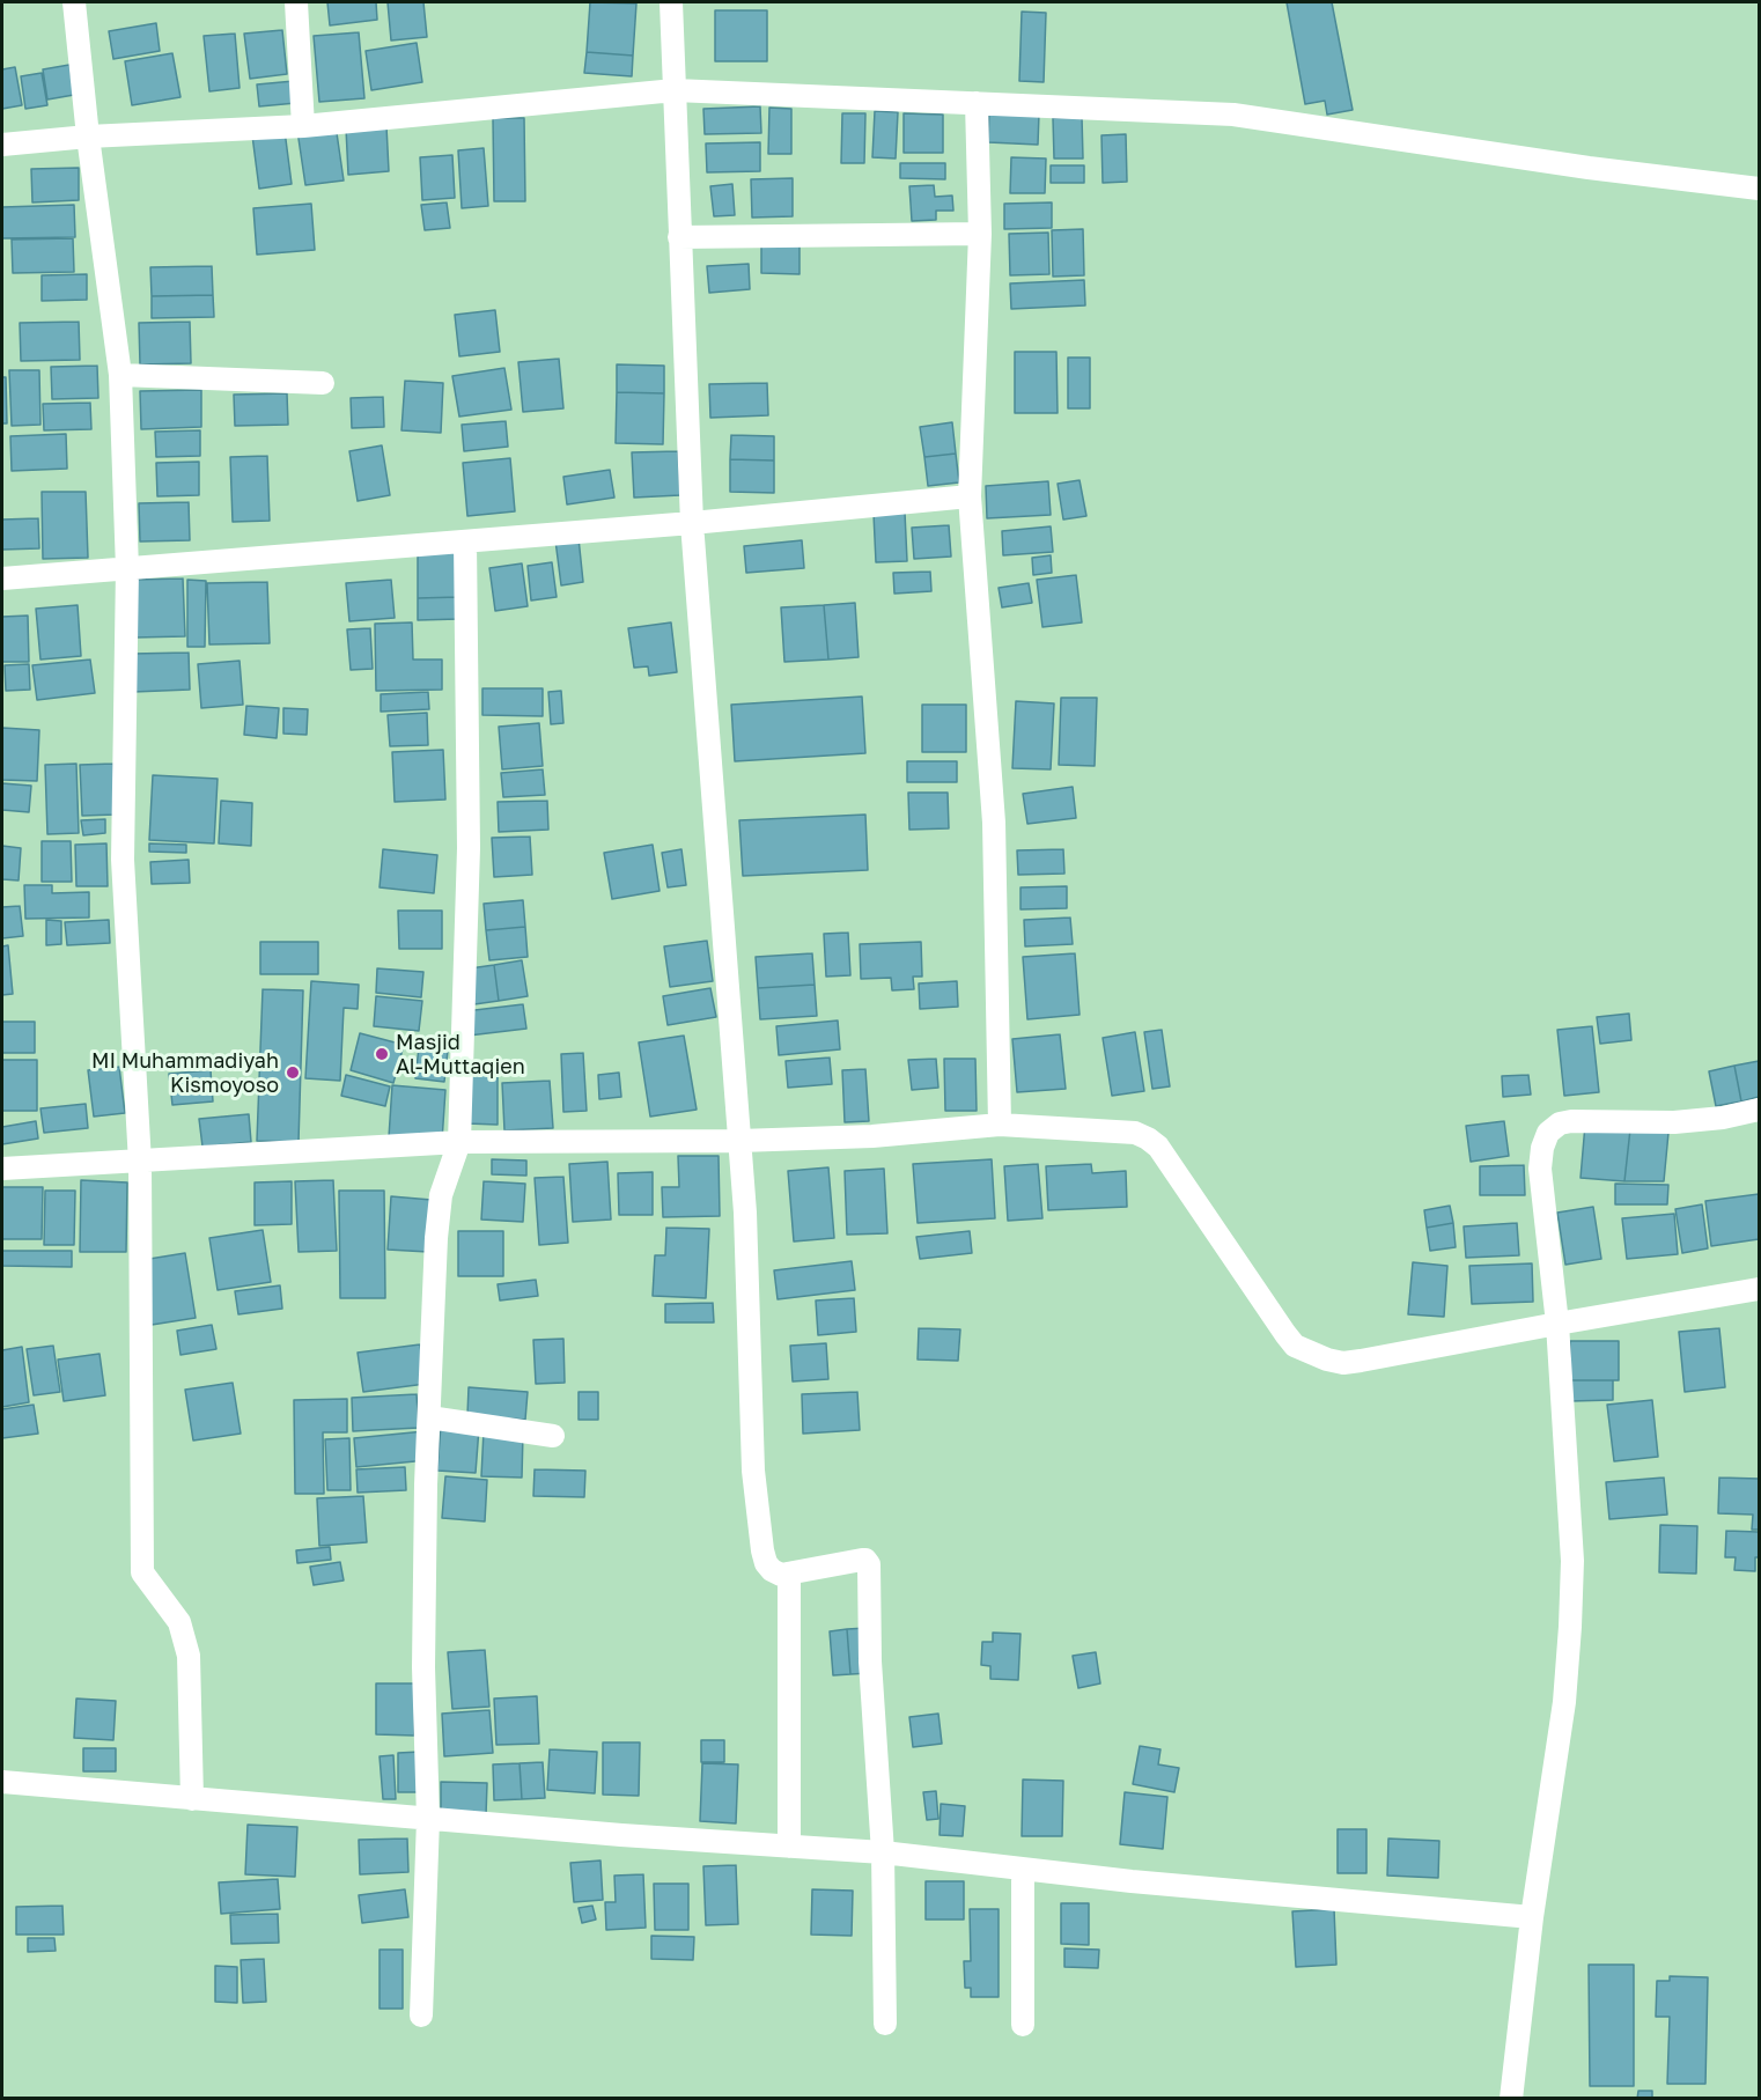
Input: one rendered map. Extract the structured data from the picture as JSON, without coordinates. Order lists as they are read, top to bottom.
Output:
{
  "places": ["Masjid Al-Muttaqien", "MI Muhammadiyah Kismoyoso"]
}
